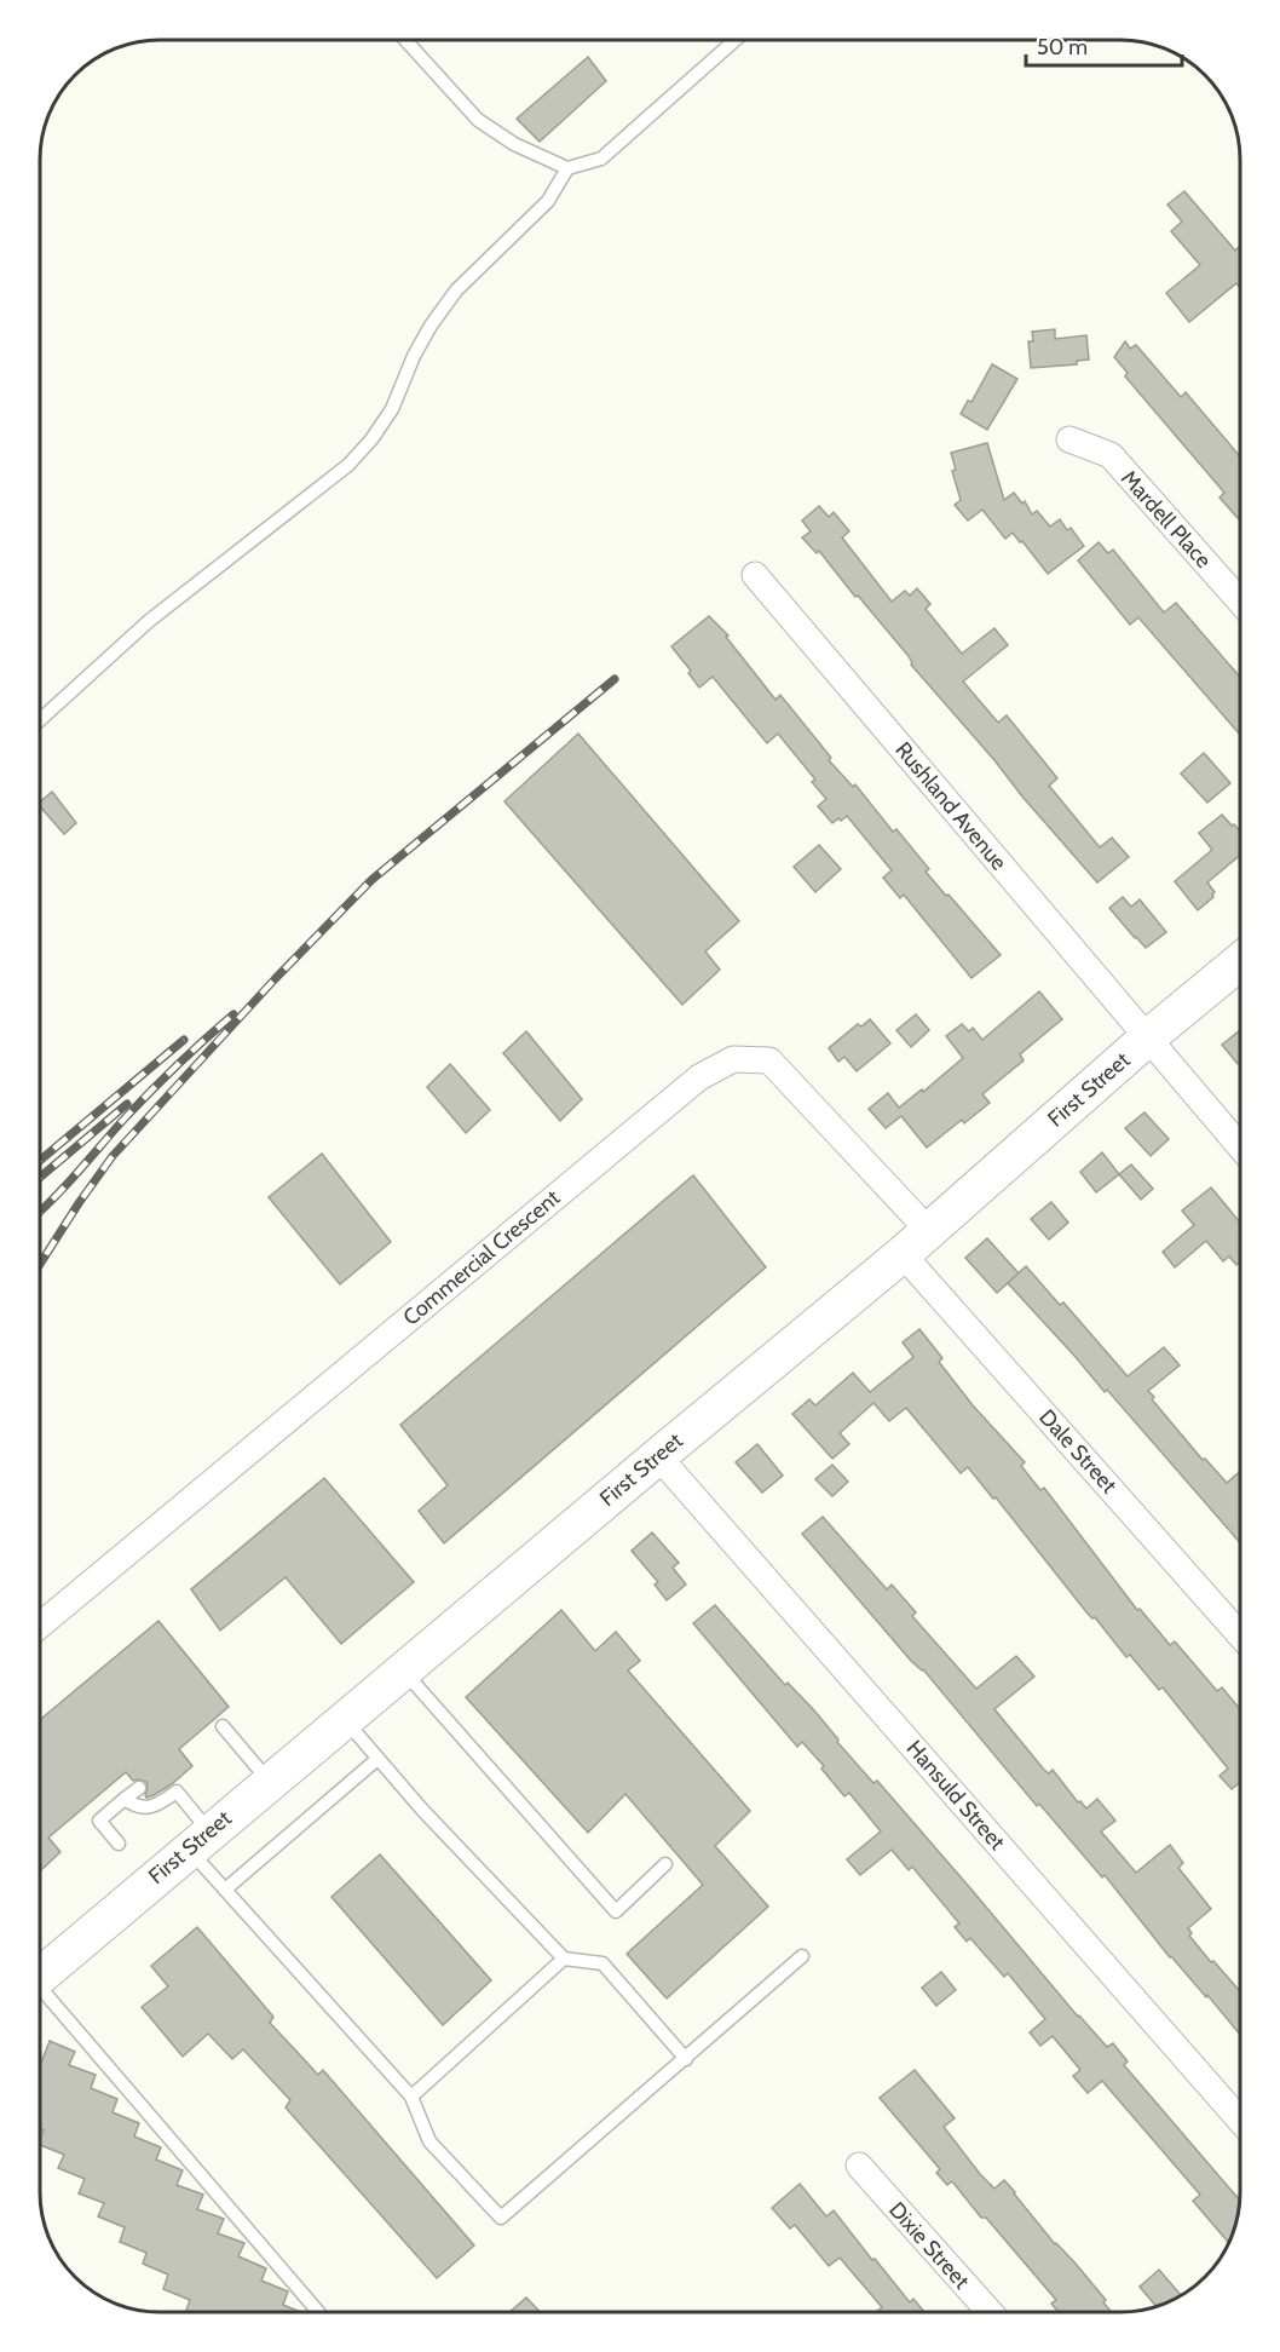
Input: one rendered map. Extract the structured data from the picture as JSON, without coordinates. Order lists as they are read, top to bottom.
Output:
{
  "streets": {
    "street": [
      "Mardell Place",
      "Rushland Avenue",
      "First Street",
      "Commercial Crescent",
      "Dale Street",
      "Hansuld Street",
      "Dixie Street"
    ]
  },
  "crossings": [
    ["Rushland Avenue", "First Street"],
    ["First Street", "Commercial Crescent"],
    ["First Street", "Dale Street"],
    ["First Street", "Hansuld Street"],
    ["Commercial Crescent", "Dale Street"]
  ],
  "scale_bar": "50 m"
}
